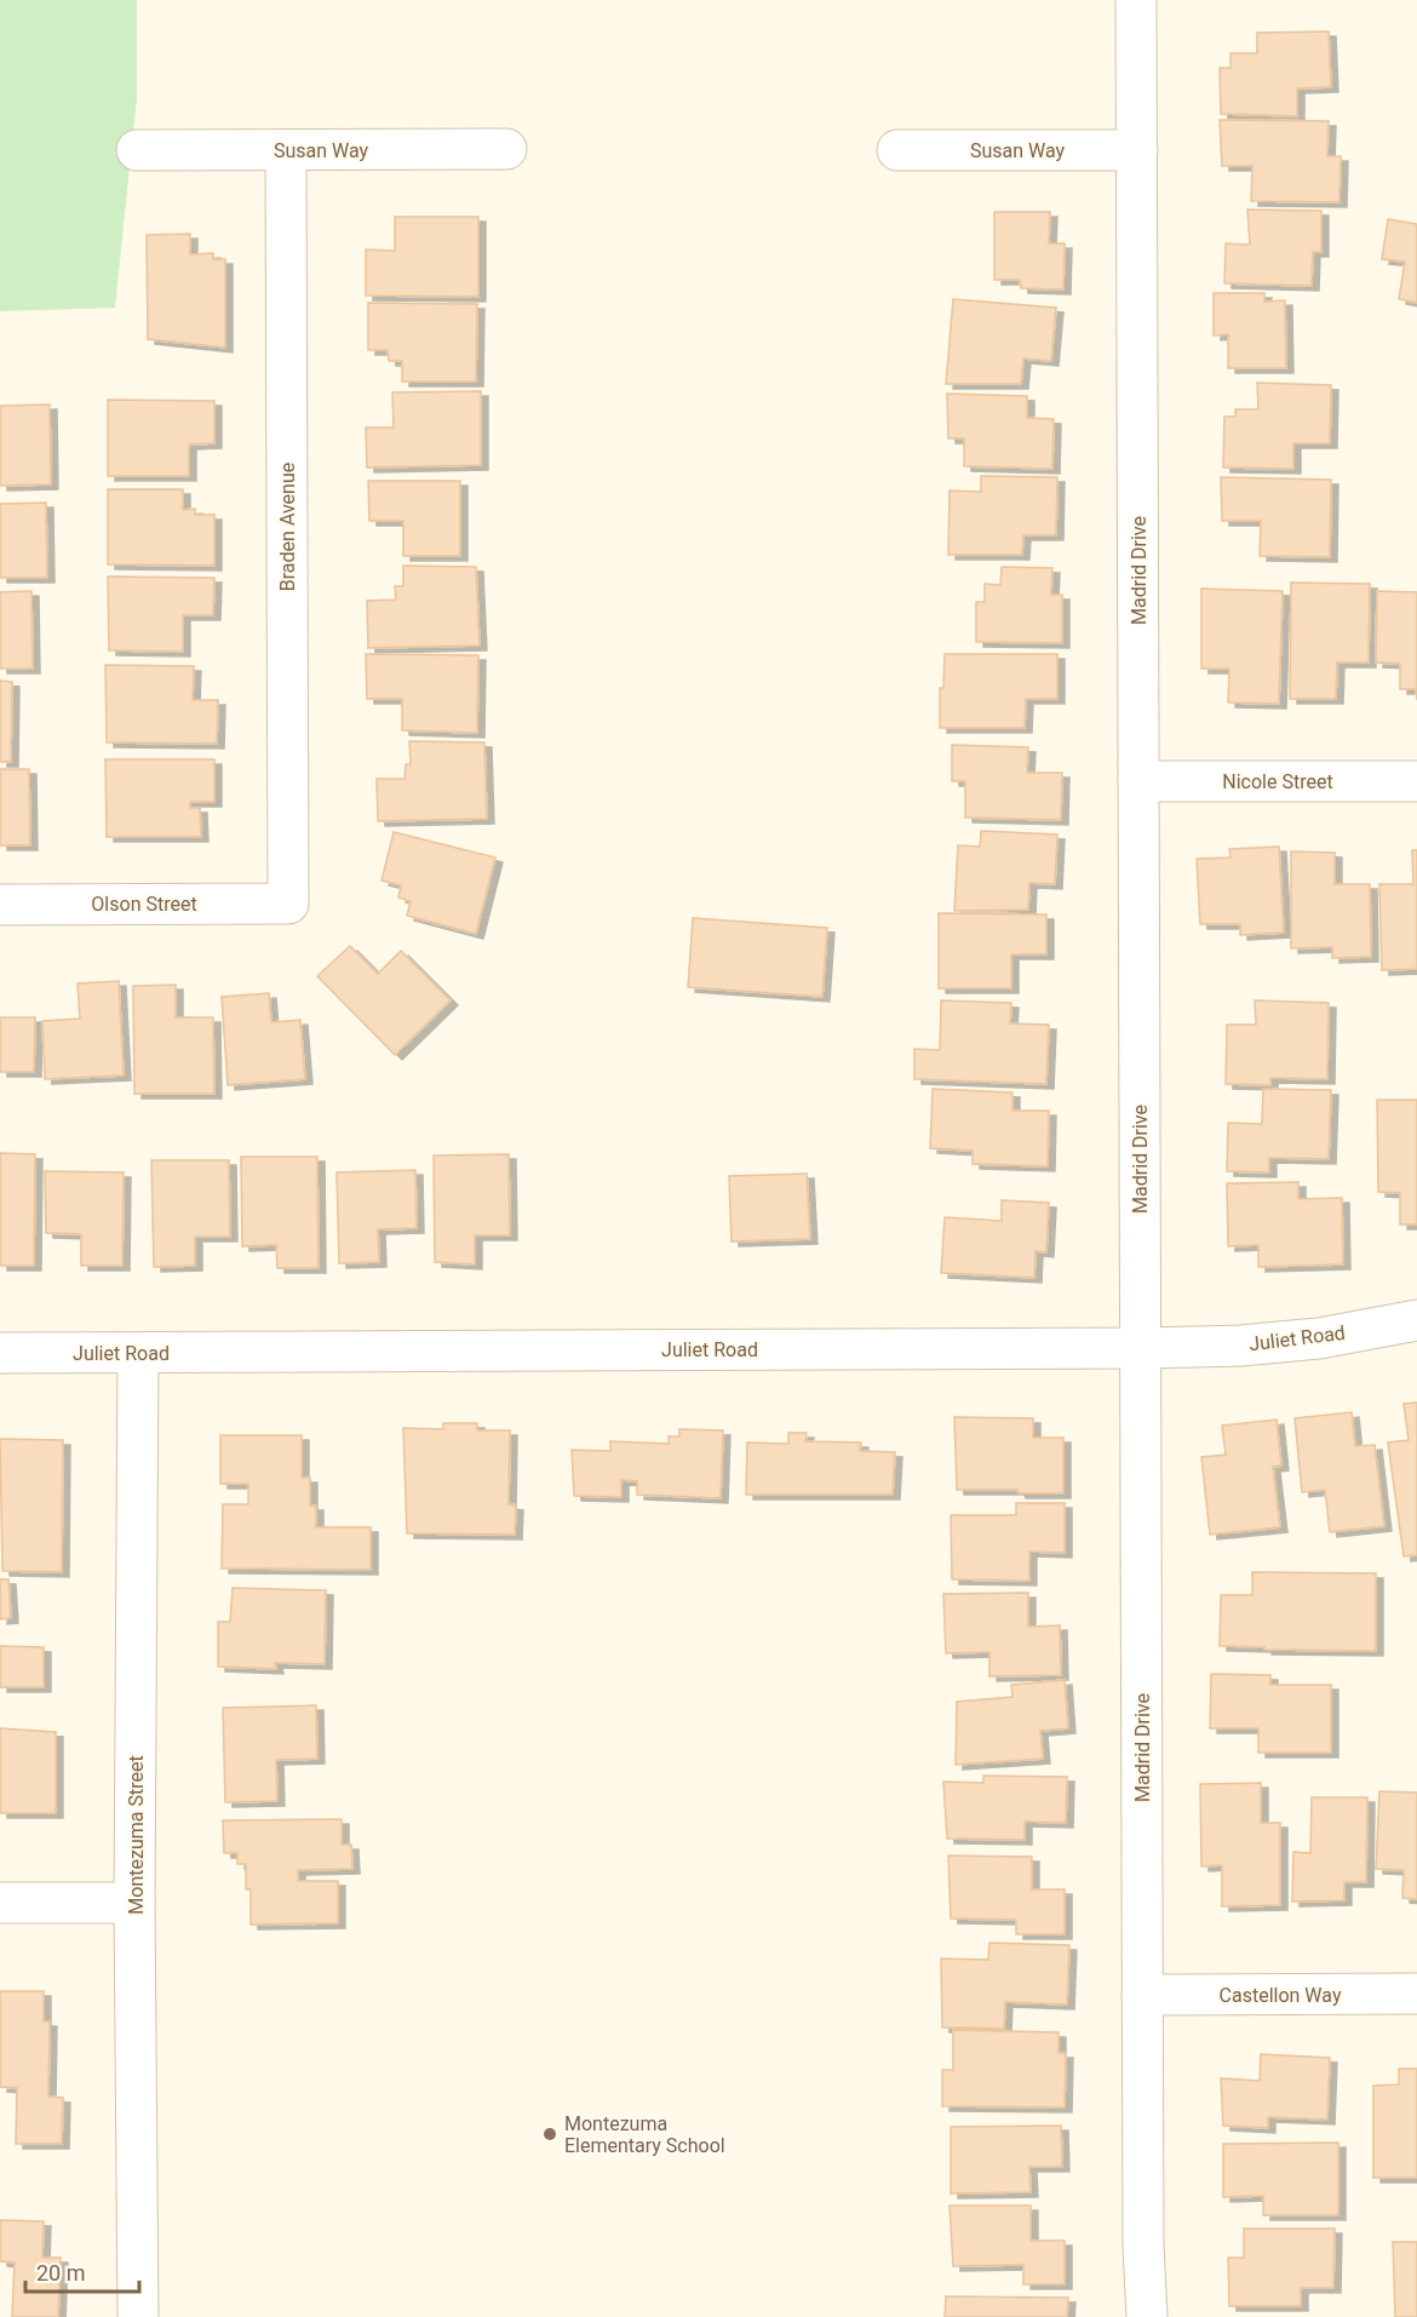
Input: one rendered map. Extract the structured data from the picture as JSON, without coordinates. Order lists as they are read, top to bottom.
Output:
{
  "streets": {
    "street": [
      "Susan Way",
      "Braden Avenue",
      "Madrid Drive",
      "Nicole Street",
      "Olson Street",
      "Juliet Road",
      "Montezuma Street",
      "Castellon Way"
    ]
  },
  "crossings": [
    ["Susan Way", "Braden Avenue"],
    ["Susan Way", "Madrid Drive"],
    ["Braden Avenue", "Olson Street"],
    ["Madrid Drive", "Nicole Street"],
    ["Madrid Drive", "Juliet Road"],
    ["Madrid Drive", "Castellon Way"],
    ["Juliet Road", "Montezuma Street"]
  ],
  "places": ["Montezuma Elementary School"],
  "scale_bar": "20 m"
}
